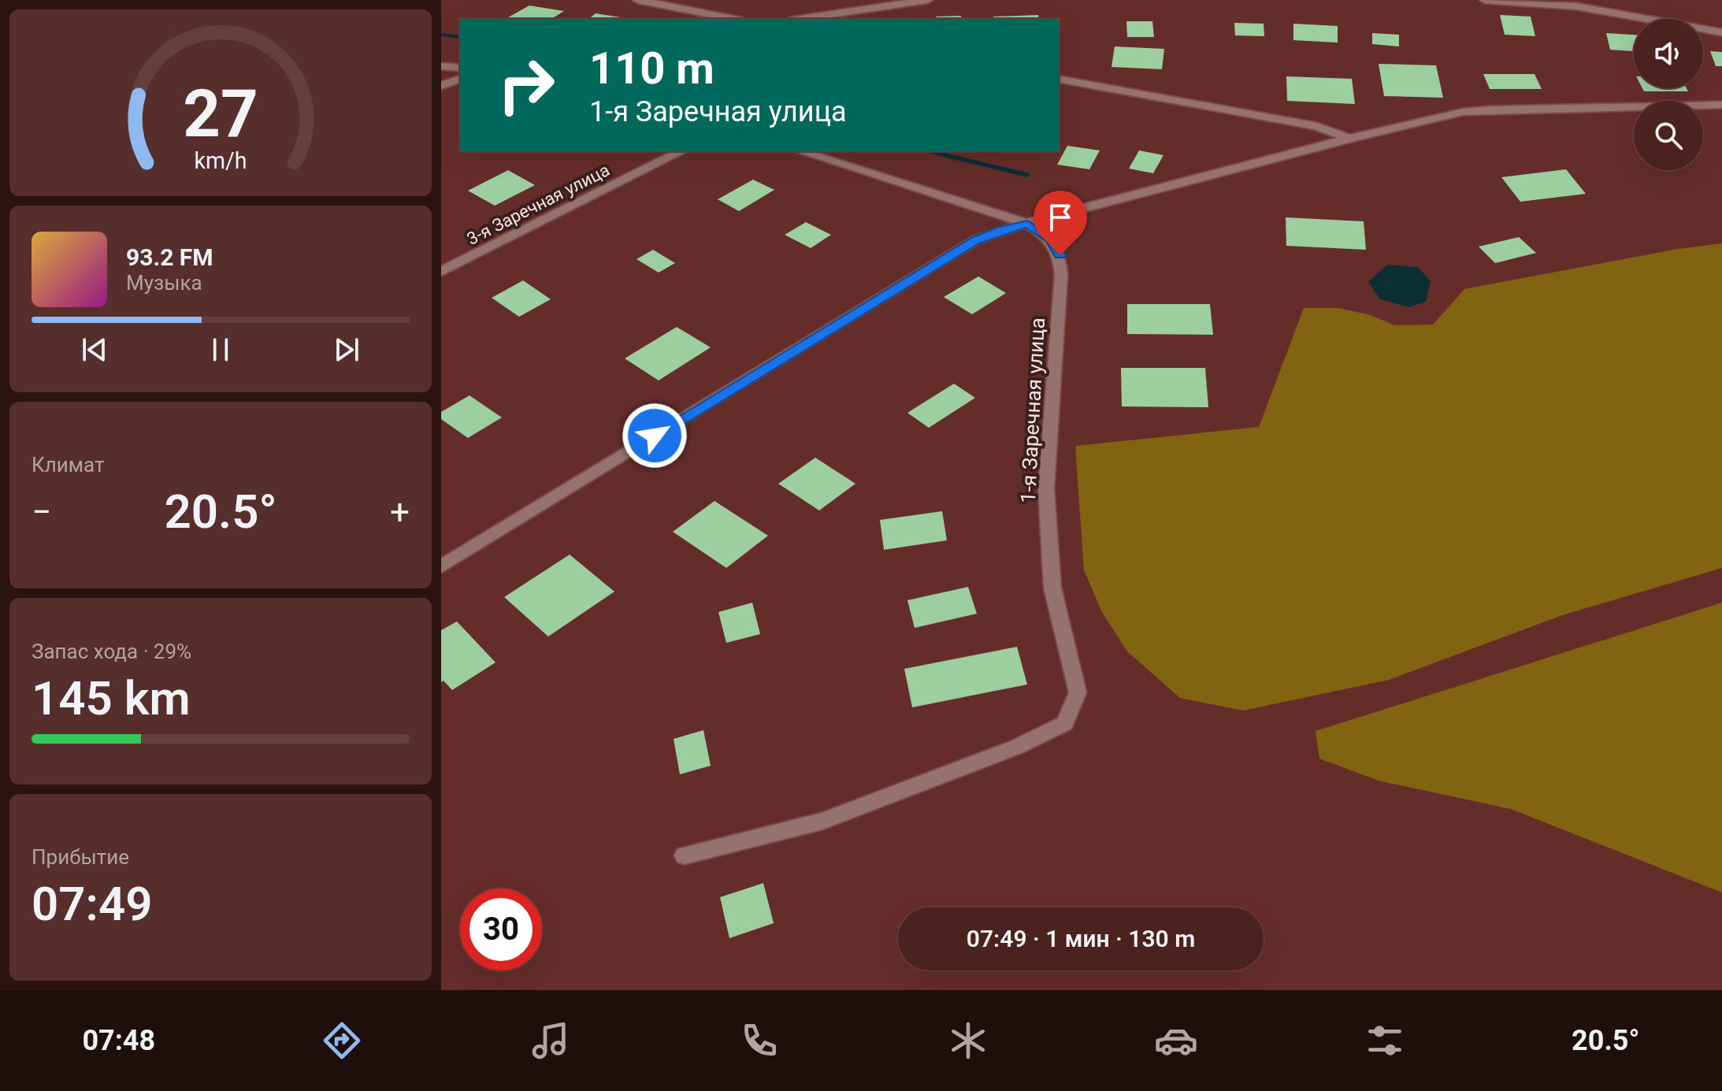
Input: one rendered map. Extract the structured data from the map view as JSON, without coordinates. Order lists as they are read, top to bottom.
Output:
{
  "streets": {
    "street": ["3-я Заречная улица", "1-я Заречная улица"]
  },
  "page": {
    "turn": ["110 m", "1-я Заречная улица"],
    "song": ["93.2 FM", "Музыка"],
    "tile": [
      "Климат",
      ["Запас хода · 29%", "145 km"],
      ["Прибытие", "07:49"]
    ],
    "heat": ["−", "20.5°", "+"],
    "limit": "30",
    "trip": "07:49 · 1 мин · 130 m",
    "tabs": ["07:48", "20.5°"],
    "gauge": ["27", "km/h"]
  }
}
